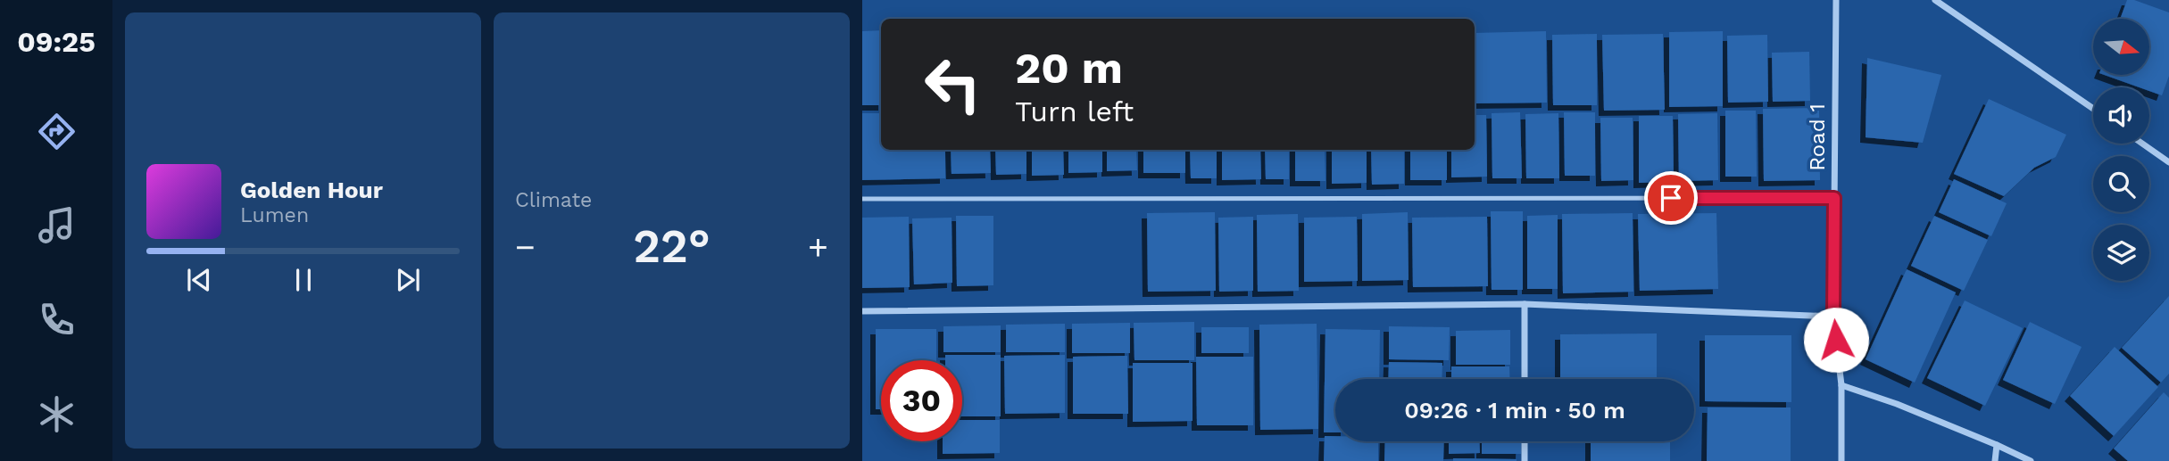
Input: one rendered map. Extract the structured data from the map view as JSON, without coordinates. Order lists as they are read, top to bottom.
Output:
{
  "streets": {
    "street": ["Road 1"]
  },
  "north": "right",
  "page": {
    "tabs": "09:25",
    "tile": "Climate",
    "turn": ["20 m", "Turn left"],
    "song": ["Golden Hour", "Lumen"],
    "heat": ["−", "22°", "+"],
    "limit": "30",
    "trip": "09:26 · 1 min · 50 m"
  }
}
